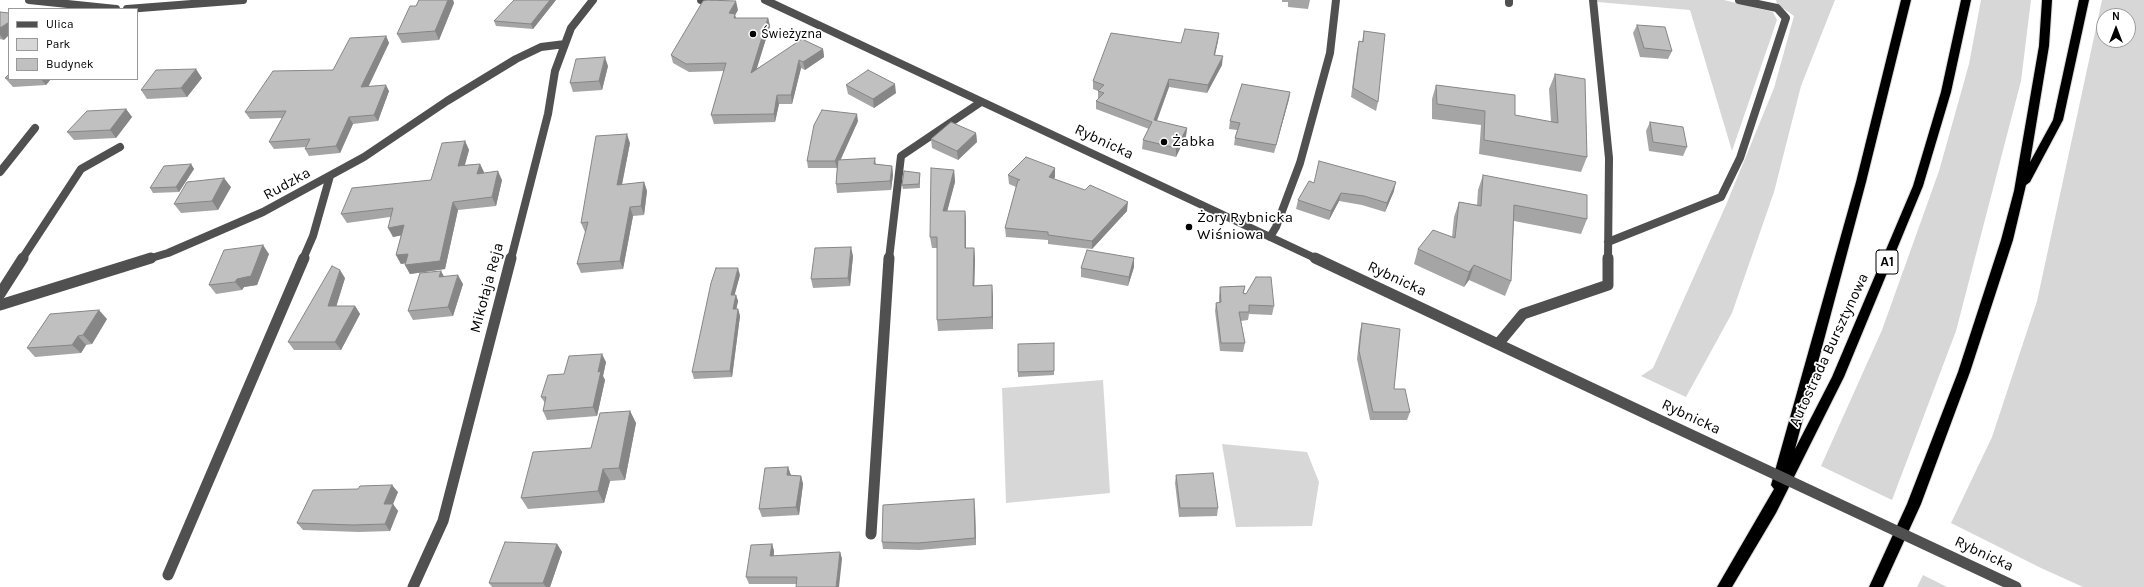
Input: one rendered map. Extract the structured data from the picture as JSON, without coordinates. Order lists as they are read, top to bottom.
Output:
{
  "streets": {
    "highway": ["A1", "Autostrada Bursztynowa"],
    "street": ["Rybnicka", "Rudzka", "Mikołaja Reja"]
  },
  "crossings": [
    ["Rudzka", "Mikołaja Reja"]
  ],
  "places": ["Świeżyzna", "Żabka", "Żory Rybnicka Wiśniowa"],
  "legend": ["Ulica", "Park", "Budynek"],
  "north": "top"
}
